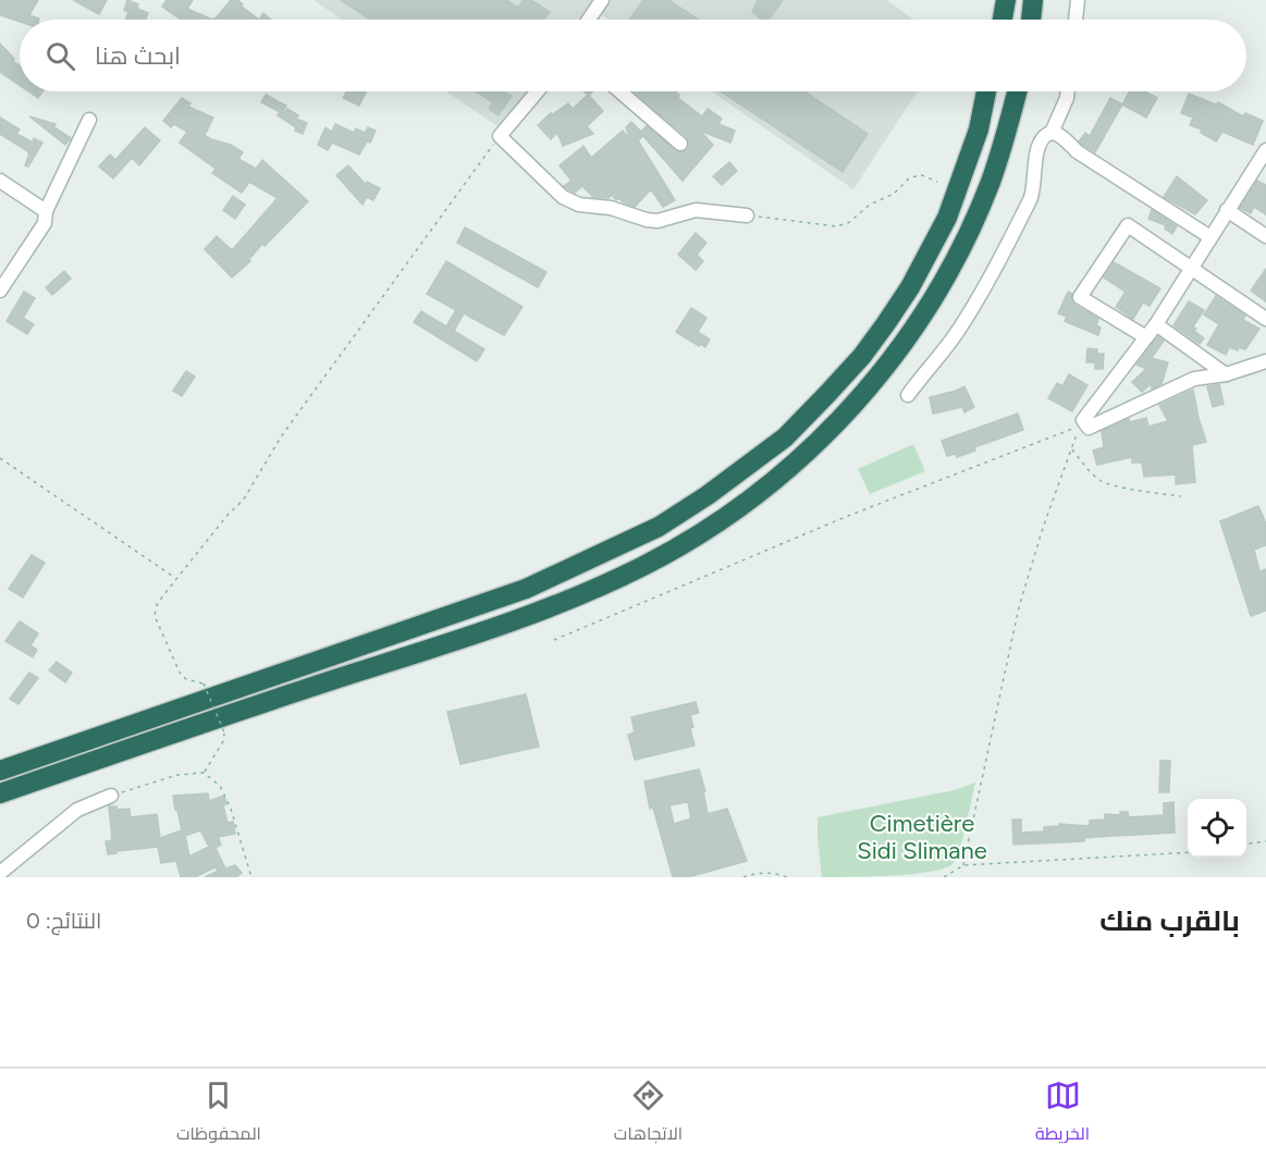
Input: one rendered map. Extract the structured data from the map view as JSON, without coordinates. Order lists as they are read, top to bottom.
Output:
{
  "parks": ["Cimetière Sidi Slimane"],
  "page": {
    "search": "ابحث هنا",
    "heading": ["بالقرب منك", "النتائج: 0"],
    "nav": ["الخريطة", "الاتجاهات", "المحفوظات"]
  }
}
